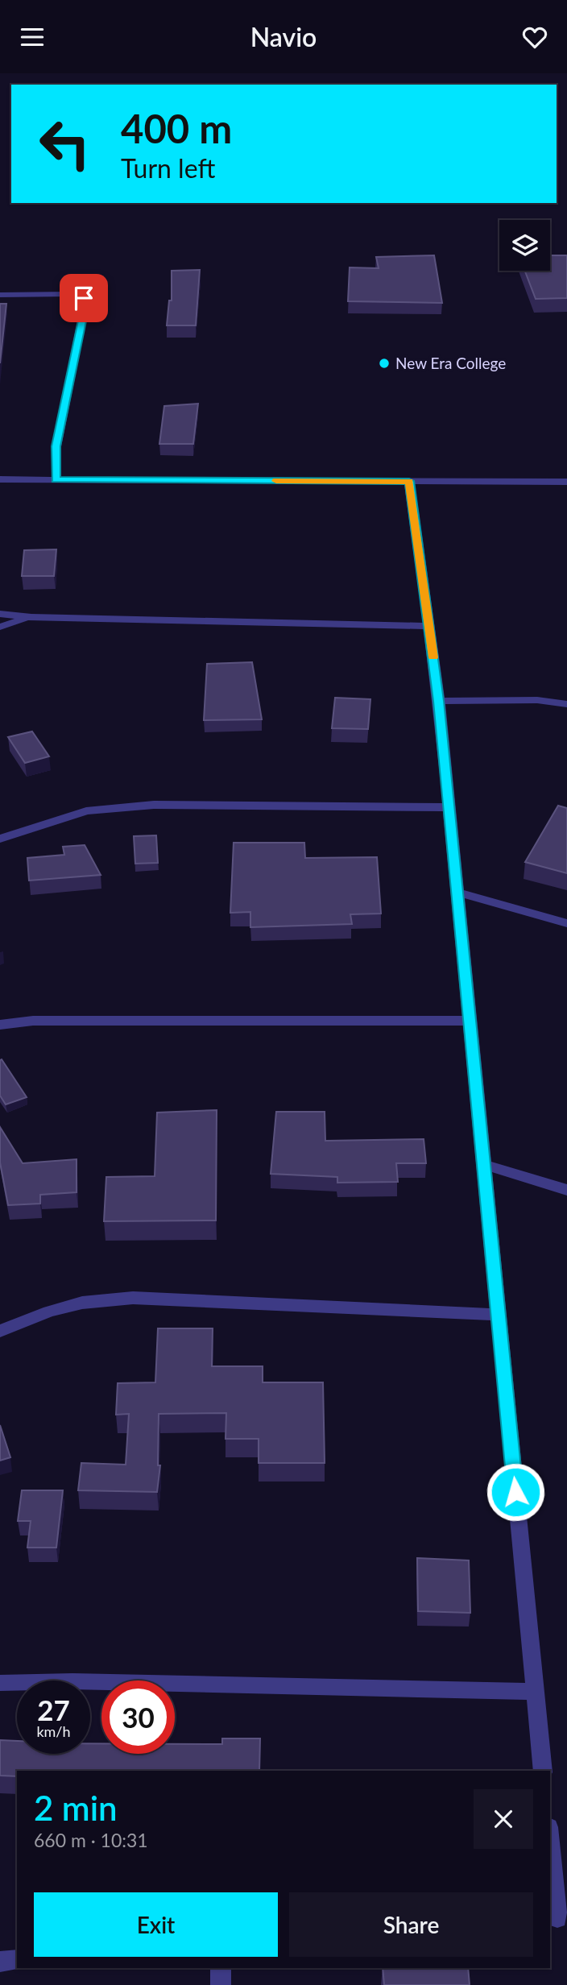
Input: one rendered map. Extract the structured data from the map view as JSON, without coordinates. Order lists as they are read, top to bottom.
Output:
{
  "places": ["New Era College"],
  "page": {
    "header": "Navio",
    "turn": ["400 m", "Turn left"],
    "speed": "27 km/h",
    "limit": "30",
    "heading": ["2 min", "660 m · 10:31"],
    "buttons": ["Exit", "Share"]
  }
}
